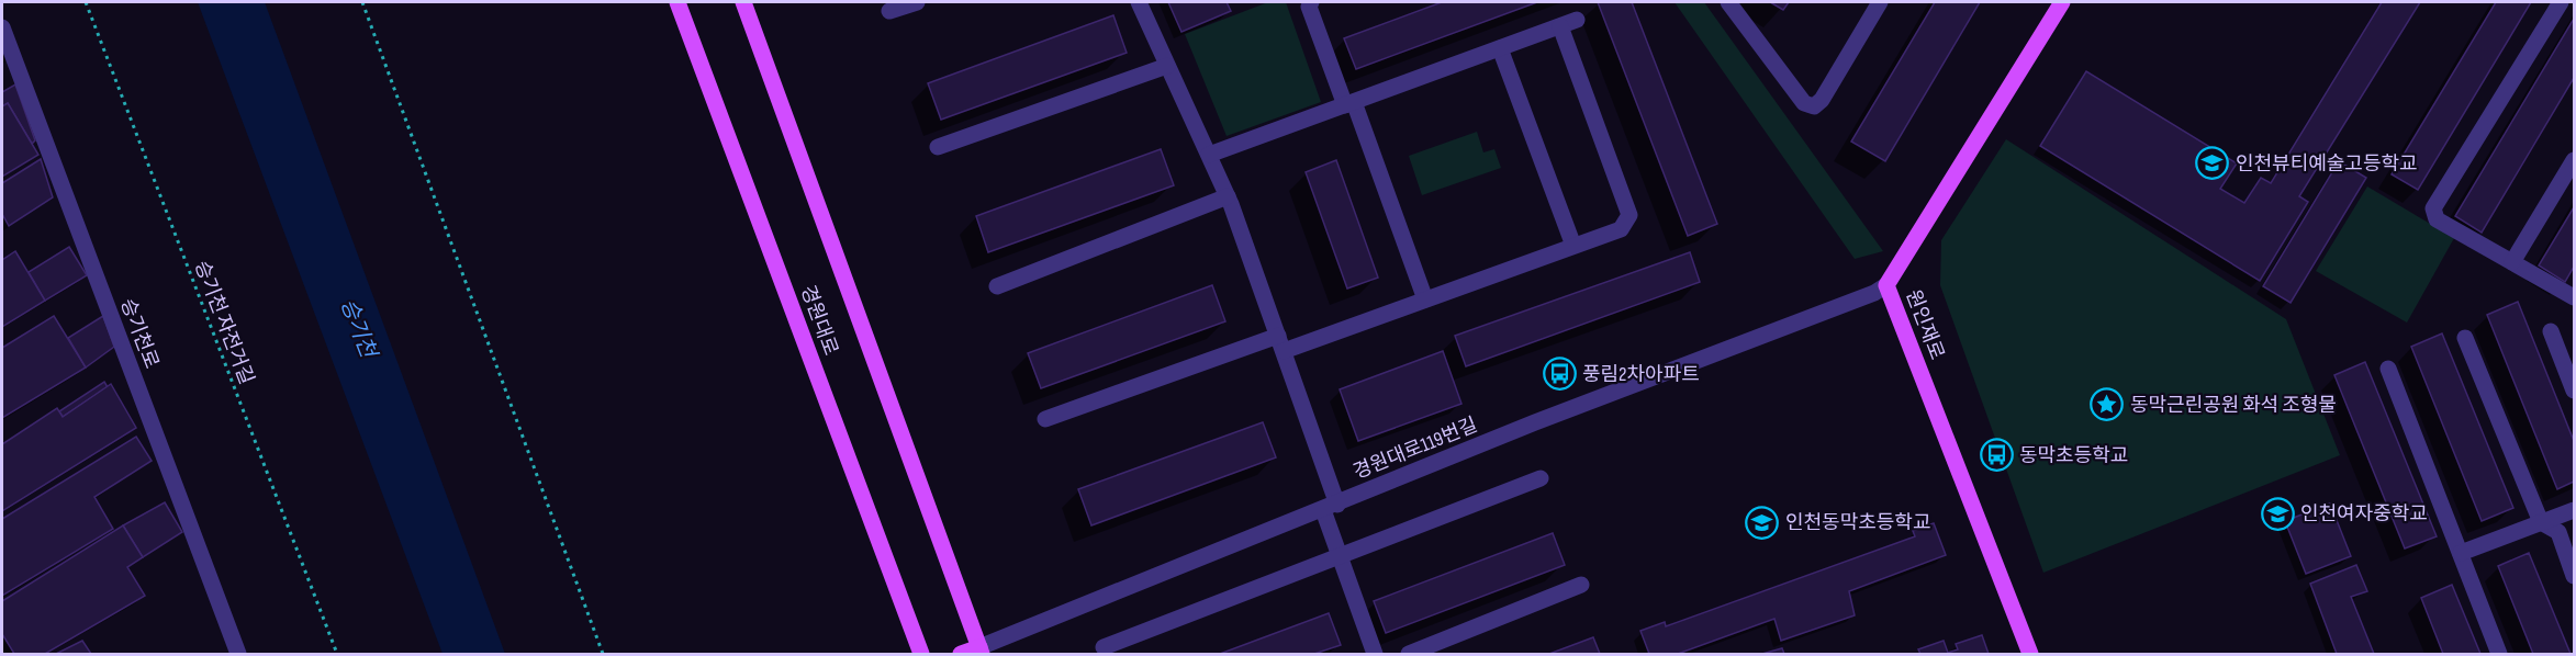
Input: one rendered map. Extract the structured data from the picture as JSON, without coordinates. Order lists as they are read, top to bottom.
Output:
{
  "streets": {
    "main road": ["경원대로", "원인재로", "경원대로119번길"],
    "street": ["승기천로"],
    "path": ["승기천 자전거길"]
  },
  "crossings": [
    ["경원대로", "경원대로119번길"],
    ["원인재로", "경원대로119번길"]
  ],
  "water": ["승기천"],
  "places": {
    "school or university": ["인천뷰티예술고등학교", "인천여자중학교", "인천동막초등학교"],
    "bus stop": ["풍림2차아파트", "동막초등학교"],
    "place": ["동막근린공원 화석 조형물"]
  }
}
